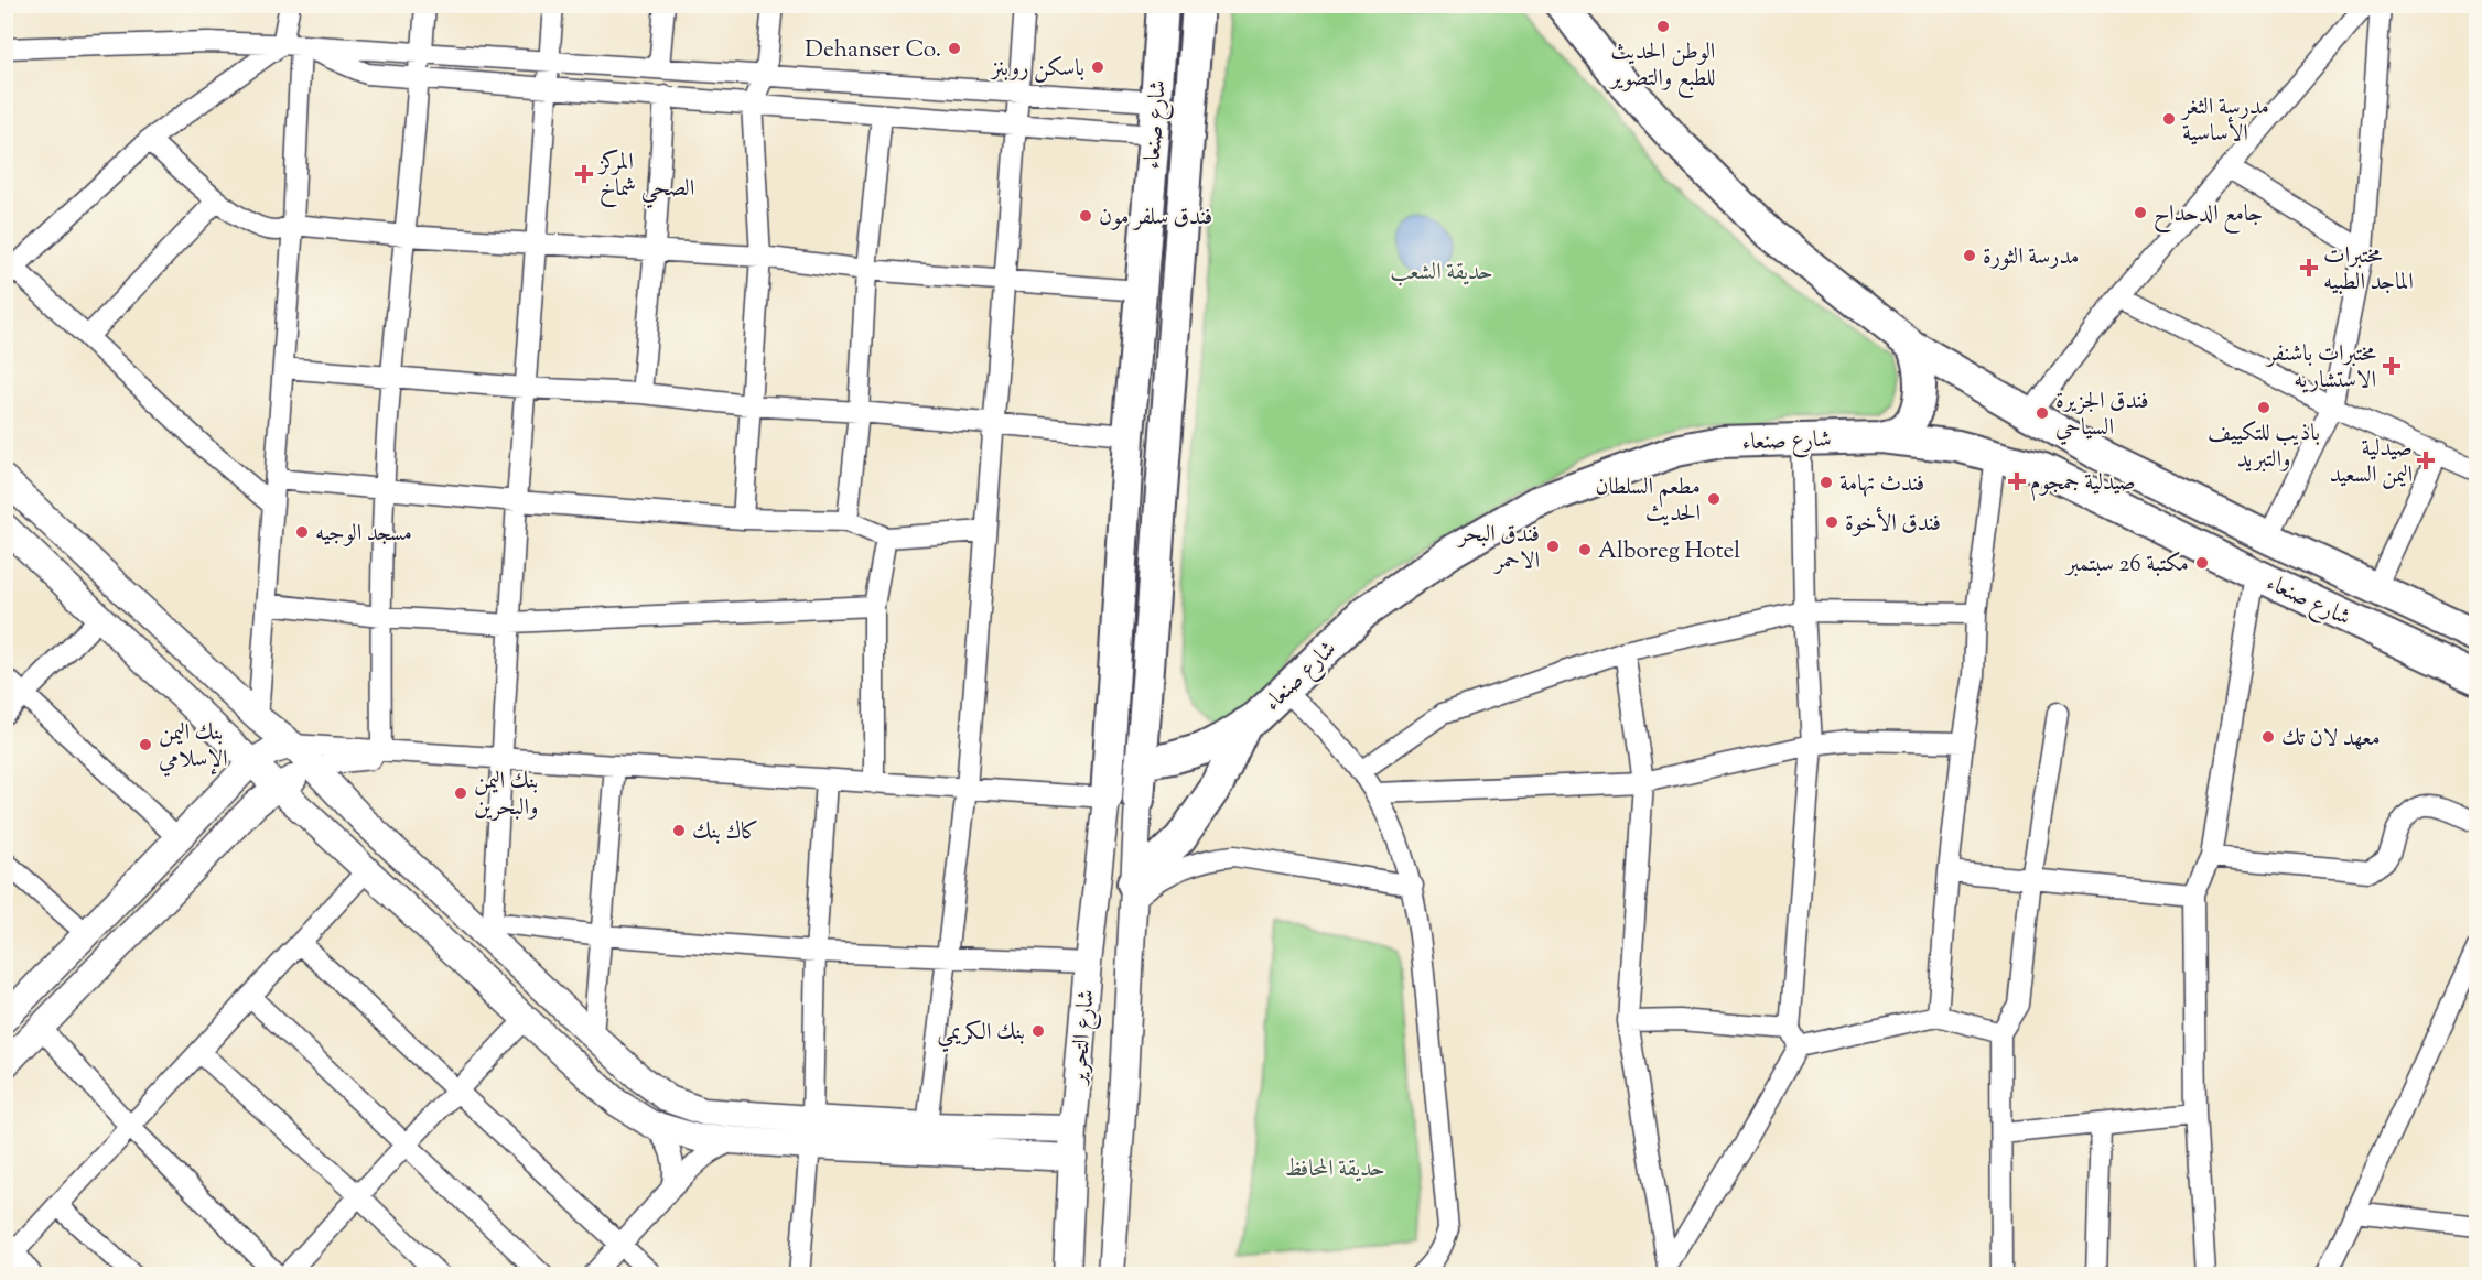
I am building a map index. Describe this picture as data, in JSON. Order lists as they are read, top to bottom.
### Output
{
  "streets": {
    "highway": ["شارع صنعاء"],
    "main road": ["شارع التحرير"]
  },
  "crossings": [
    ["شارع صنعاء", "شارع التحرير"]
  ],
  "parks": ["حديقة الشعب", "حديقة المحافظ"],
  "places": {
    "other": [
      "الوطن الحديث للطبع والتصوير",
      "Dehanser Co.",
      "باسكن روبنز",
      "مدرسة الثغر الأساسية",
      "جامع الدحداح",
      "فندق سلفر مون",
      "مدرسة الثورة",
      "باذيب للتكييف والتبريد",
      "فندق الجزيرة السياحي",
      "فندث تهامة",
      "مطعم السلطان الحديث",
      "فندق الأخوة",
      "مسجد الوجيه",
      "فندق البحر الاحمر",
      "Alboreg Hotel",
      "مكتبة 26 سبتمبر",
      "معهد لان تك",
      "بنك اليمن الإسلامي",
      "بنك اليمن والبحرين",
      "كاك بنك",
      "بنك الكريمي"
    ],
    "health": [
      "المركز الصحي شماخ",
      "مختبرات الماجد الطبيه",
      "مختبرات باشنفر الاستشاريه",
      "صيدلية اليمن السعيد",
      "صيدلية جمجوم"
    ]
  }
}
